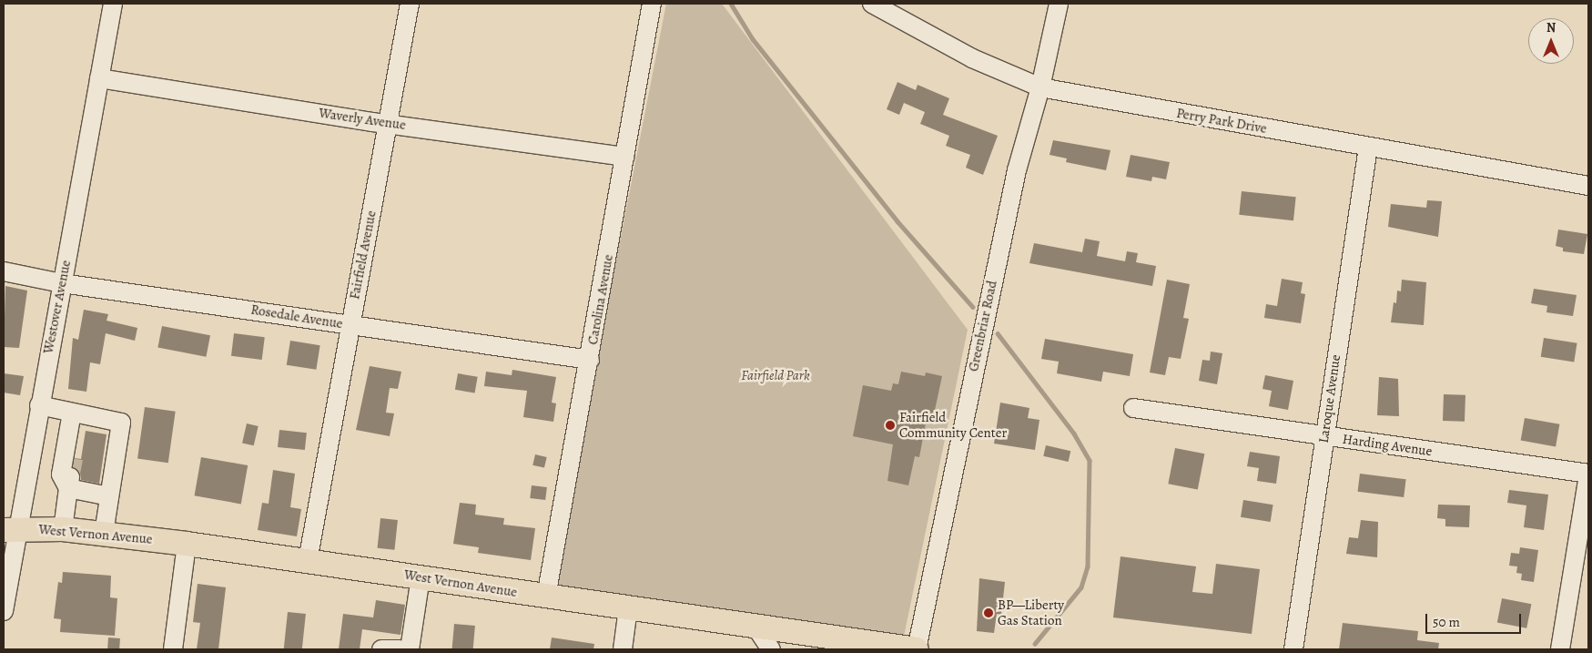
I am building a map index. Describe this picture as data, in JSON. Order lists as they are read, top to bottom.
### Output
{
  "streets": {
    "main road": ["West Vernon Avenue"],
    "street": [
      "Waverly Avenue",
      "Perry Park Drive",
      "Fairfield Avenue",
      "Carolina Avenue",
      "Westover Avenue",
      "Rosedale Avenue",
      "Greenbriar Road",
      "Laroque Avenue",
      "Harding Avenue"
    ]
  },
  "crossings": [
    ["Waverly Avenue", "Fairfield Avenue"],
    ["Waverly Avenue", "Carolina Avenue"],
    ["Waverly Avenue", "Westover Avenue"],
    ["Perry Park Drive", "Greenbriar Road"],
    ["Perry Park Drive", "Laroque Avenue"],
    ["Fairfield Avenue", "Rosedale Avenue"],
    ["Fairfield Avenue", "West Vernon Avenue"],
    ["Carolina Avenue", "Rosedale Avenue"],
    ["Carolina Avenue", "West Vernon Avenue"],
    ["Westover Avenue", "Rosedale Avenue"],
    ["Westover Avenue", "West Vernon Avenue"],
    ["Greenbriar Road", "West Vernon Avenue"],
    ["Laroque Avenue", "Harding Avenue"]
  ],
  "parks": ["Fairfield Park"],
  "places": ["Fairfield Community Center", "BP—Liberty Gas Station"],
  "scale_bar": "50 m",
  "north": "top"
}
